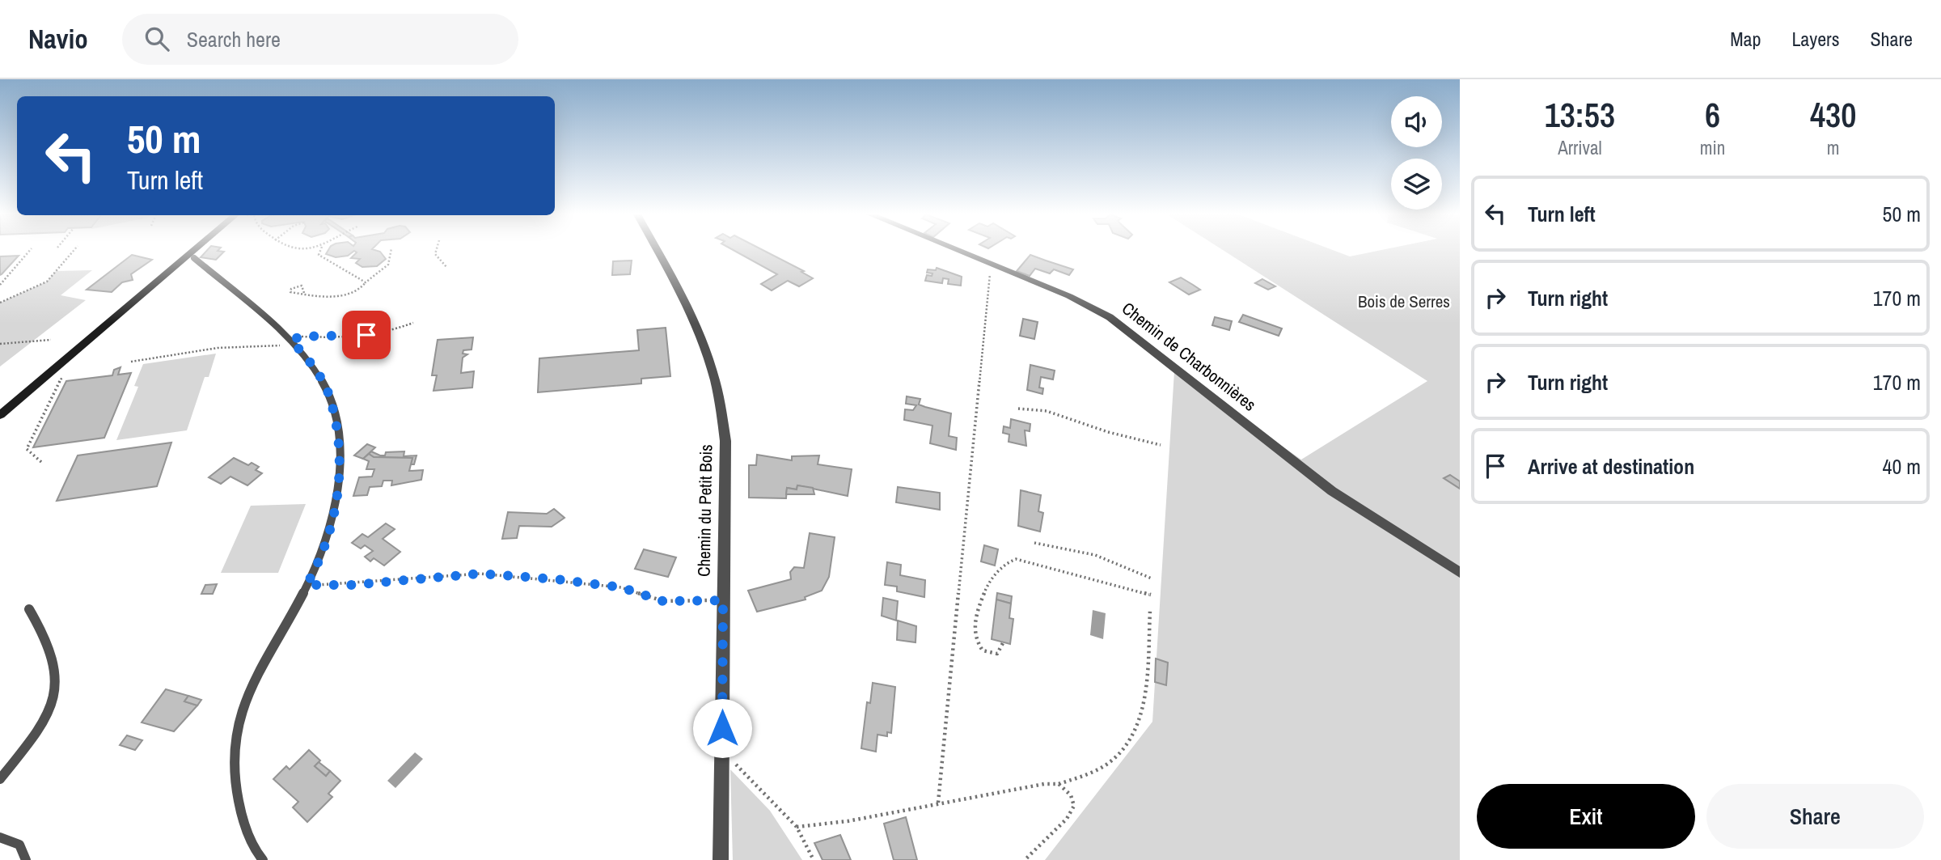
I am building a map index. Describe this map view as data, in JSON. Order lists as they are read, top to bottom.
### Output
{
  "streets": {
    "street": ["Chemin de Charbonnières", "Chemin du Petit Bois"]
  },
  "parks": ["Bois de Serres"],
  "page": {
    "header": "Navio",
    "search": "Search here",
    "nav": ["Map", "Layers", "Share"],
    "eta": [
      "13:53",
      "Arrival",
      "6",
      "min",
      "430",
      "m"
    ],
    "turn": ["50 m", "Turn left"],
    "list": [
      {
        "name": "Turn left",
        "value": "50 m"
      },
      {
        "name": "Turn right",
        "value": "170 m"
      },
      {
        "name": "Turn right",
        "value": "170 m"
      },
      {
        "name": "Arrive at destination",
        "value": "40 m"
      }
    ],
    "buttons": ["Exit", "Share"]
  }
}
